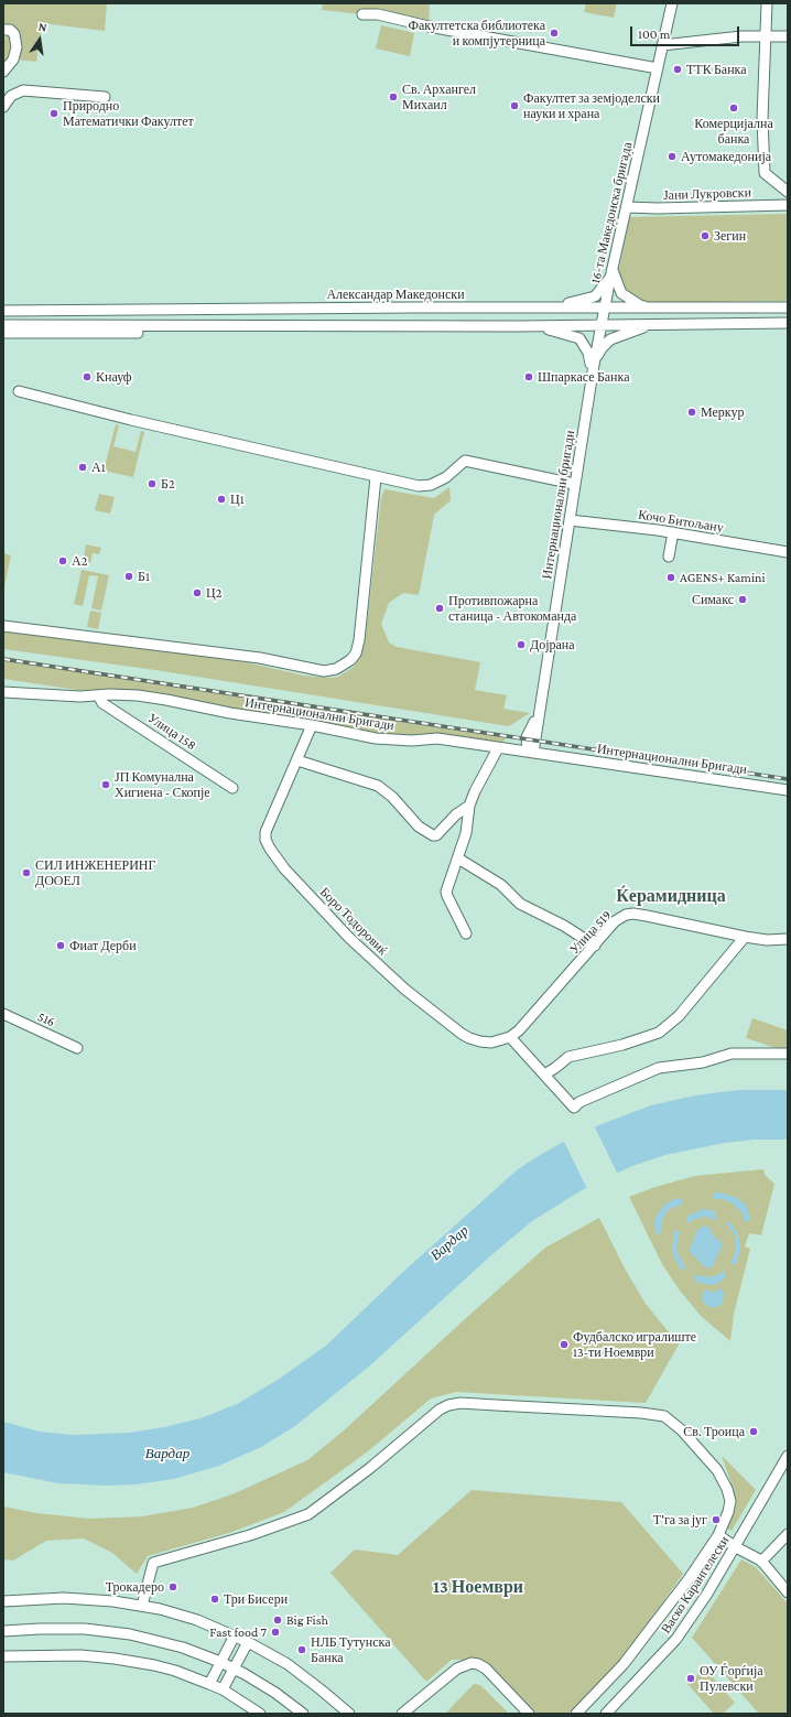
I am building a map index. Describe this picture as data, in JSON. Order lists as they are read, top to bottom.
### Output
{
  "streets": {
    "street": [
      "Јани Лукровски",
      "16-та Македонска бригада",
      "Александар Македонски",
      "Интернационални бригади",
      "Кочо Битољану",
      "Интернационални Бригади",
      "Улица 158",
      "Боро Тодоровиќ",
      "Улица 519",
      "516",
      "Васко Карангелески"
    ]
  },
  "crossings": [
    ["Јани Лукровски", "16-та Македонска бригада"],
    ["16-та Македонска бригада", "Александар Македонски"],
    ["16-та Македонска бригада", "Интернационални бригади"],
    ["Интернационални бригади", "Кочо Битољану"],
    ["Интернационални бригади", "Интернационални Бригади"],
    ["Интернационални Бригади", "Улица 158"],
    ["Интернационални Бригади", "Боро Тодоровиќ"],
    ["Боро Тодоровиќ", "Улица 519"]
  ],
  "districts": ["Ќерамидница", "13 Ноември"],
  "water": ["Вардар"],
  "places": [
    "Факултетска библиотека и компјутерница",
    "ТТК Банка",
    "Св. Архангел Михаил",
    "Факултет за земјоделски науки и храна",
    "Комерцијална банка",
    "Природно Математички Факултет",
    "Аутомакедонија",
    "Зегин",
    "Кнауф",
    "Шпаркасе Банка",
    "Меркур",
    "А1",
    "Б2",
    "Ц1",
    "А2",
    "Б1",
    "AGENS+ Kamini",
    "Ц2",
    "Симакс",
    "Противпожарна станица - Автокоманда",
    "Дојрана",
    "ЈП Комунална Хигиена - Скопје",
    "СИЛ ИНЖЕНЕРИНГ ДООЕЛ",
    "Фиат Дерби",
    "Фудбалско игралиште 13-ти Ноември",
    "Св. Троица",
    "Т'га за југ",
    "Трокадеро",
    "Три Бисери",
    "Big Fish",
    "Fast food 7",
    "НЛБ Тутунска Банка",
    "ОУ Ѓорѓија Пулевски"
  ],
  "scale_bar": "100 m",
  "north": "top"
}
